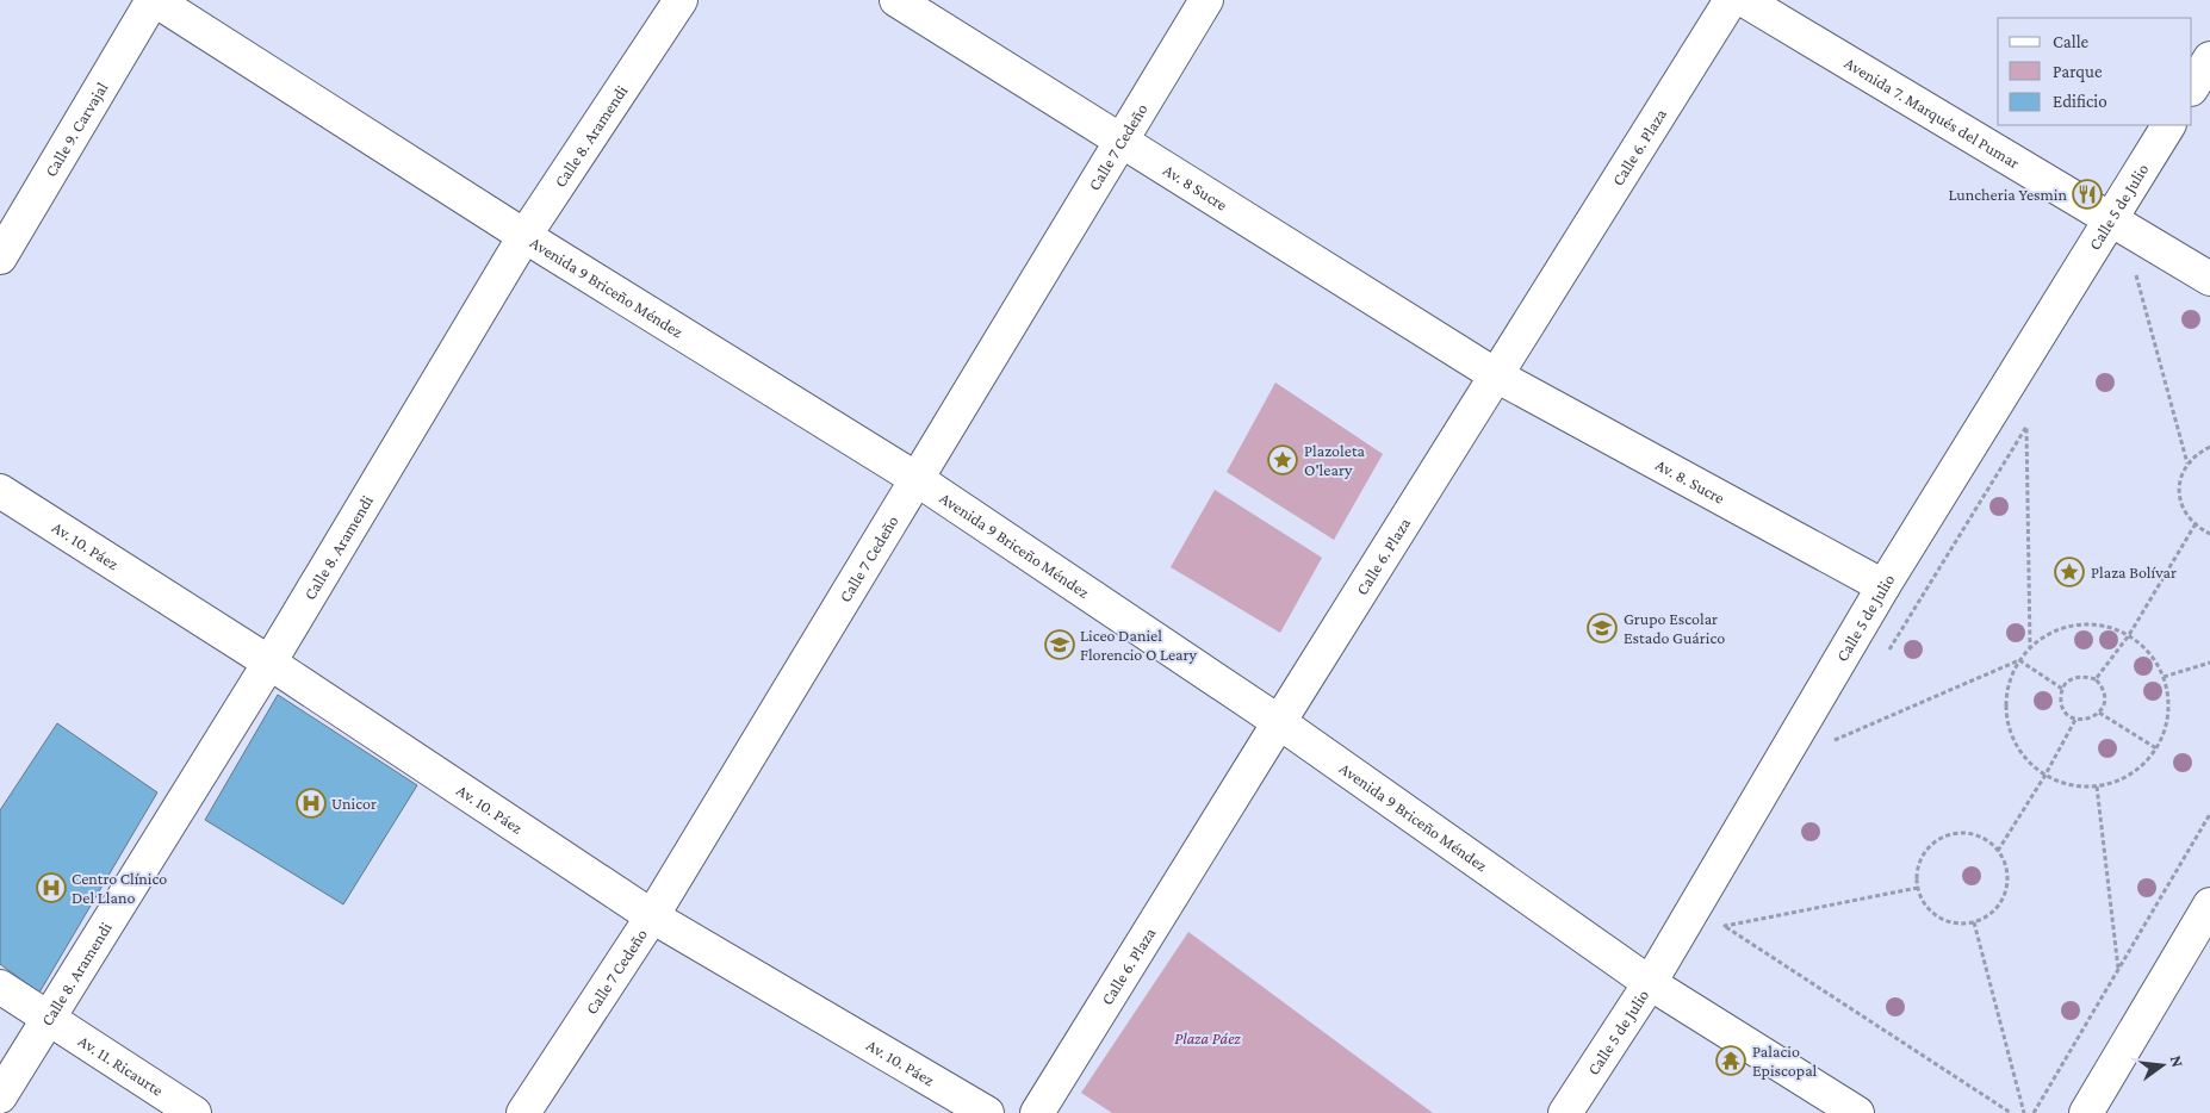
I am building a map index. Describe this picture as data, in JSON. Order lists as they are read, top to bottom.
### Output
{
  "streets": {
    "street": [
      "Avenida 7. Marqués del Pumar",
      "Calle 9. Carvajal",
      "Calle 8. Aramendi",
      "Calle 7 Cedeño",
      "Calle 6. Plaza",
      "Av. 8 Sucre",
      "Calle 5 de Julio",
      "Avenida 9 Briceño Méndez",
      "Av. 8. Sucre",
      "Av. 10. Páez",
      "Av. 11. Ricaurte"
    ]
  },
  "crossings": [
    ["Avenida 7. Marqués del Pumar", "Calle 5 de Julio"],
    ["Calle 9. Carvajal", "Avenida 9 Briceño Méndez"],
    ["Calle 8. Aramendi", "Avenida 9 Briceño Méndez"],
    ["Calle 8. Aramendi", "Av. 10. Páez"],
    ["Calle 8. Aramendi", "Av. 11. Ricaurte"],
    ["Calle 7 Cedeño", "Av. 8 Sucre"],
    ["Calle 7 Cedeño", "Avenida 9 Briceño Méndez"],
    ["Calle 7 Cedeño", "Av. 10. Páez"],
    ["Calle 6. Plaza", "Av. 8 Sucre"],
    ["Calle 6. Plaza", "Avenida 9 Briceño Méndez"],
    ["Calle 6. Plaza", "Av. 8. Sucre"],
    ["Av. 8 Sucre", "Av. 8. Sucre"],
    ["Calle 5 de Julio", "Avenida 9 Briceño Méndez"],
    ["Calle 5 de Julio", "Av. 8. Sucre"]
  ],
  "parks": ["Plaza Páez"],
  "places": {
    "restaurant": ["Luncheria Yesmin"],
    "place": ["Plazoleta O'leary", "Plaza Bolívar"],
    "school or university": ["Grupo Escolar Estado Guárico", "Liceo Daniel Florencio O Leary"],
    "hospital": ["Unicor", "Centro Clínico Del Llano"],
    "temple": ["Palacio Episcopal"]
  },
  "legend": ["Calle", "Parque", "Edificio"],
  "north": "right"
}
